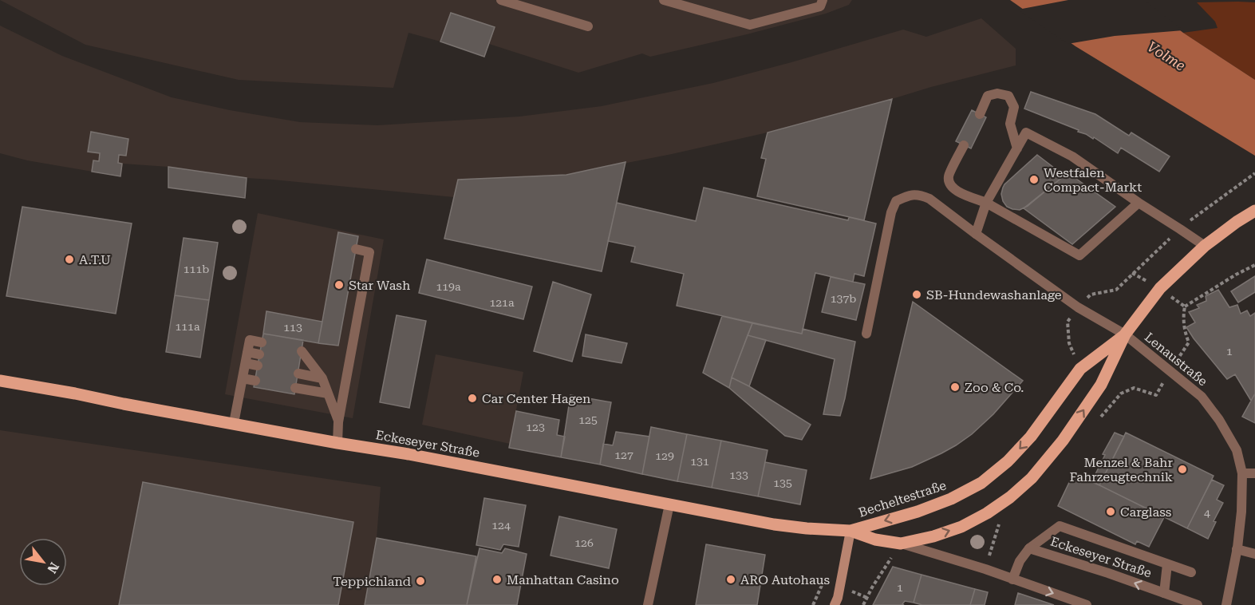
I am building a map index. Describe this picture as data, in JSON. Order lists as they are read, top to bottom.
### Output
{
  "streets": {
    "main road": ["Eckeseyer Straße", "Becheltestraße"],
    "street": ["Lenaustraße"]
  },
  "crossings": [
    ["Lenaustraße", "Becheltestraße"],
    ["Eckeseyer Straße", "Becheltestraße"]
  ],
  "water": ["Volme"],
  "places": [
    "Westfalen Compact-Markt",
    "A.T.U",
    "Star Wash",
    "SB-Hundewashanlage",
    "Zoo & Co.",
    "Car Center Hagen",
    "Menzel & Bahr Fahrzeugtechnik",
    "Carglass",
    "Manhattan Casino",
    "ARO Autohaus",
    "Teppichland"
  ],
  "house_numbers": [
    "111b",
    "119a",
    "137b",
    "121a",
    "111a",
    "113",
    "1",
    "125",
    "123",
    "127",
    "129",
    "131",
    "133",
    "135",
    "4",
    "124",
    "126",
    "1"
  ],
  "north": "bottom right"
}
